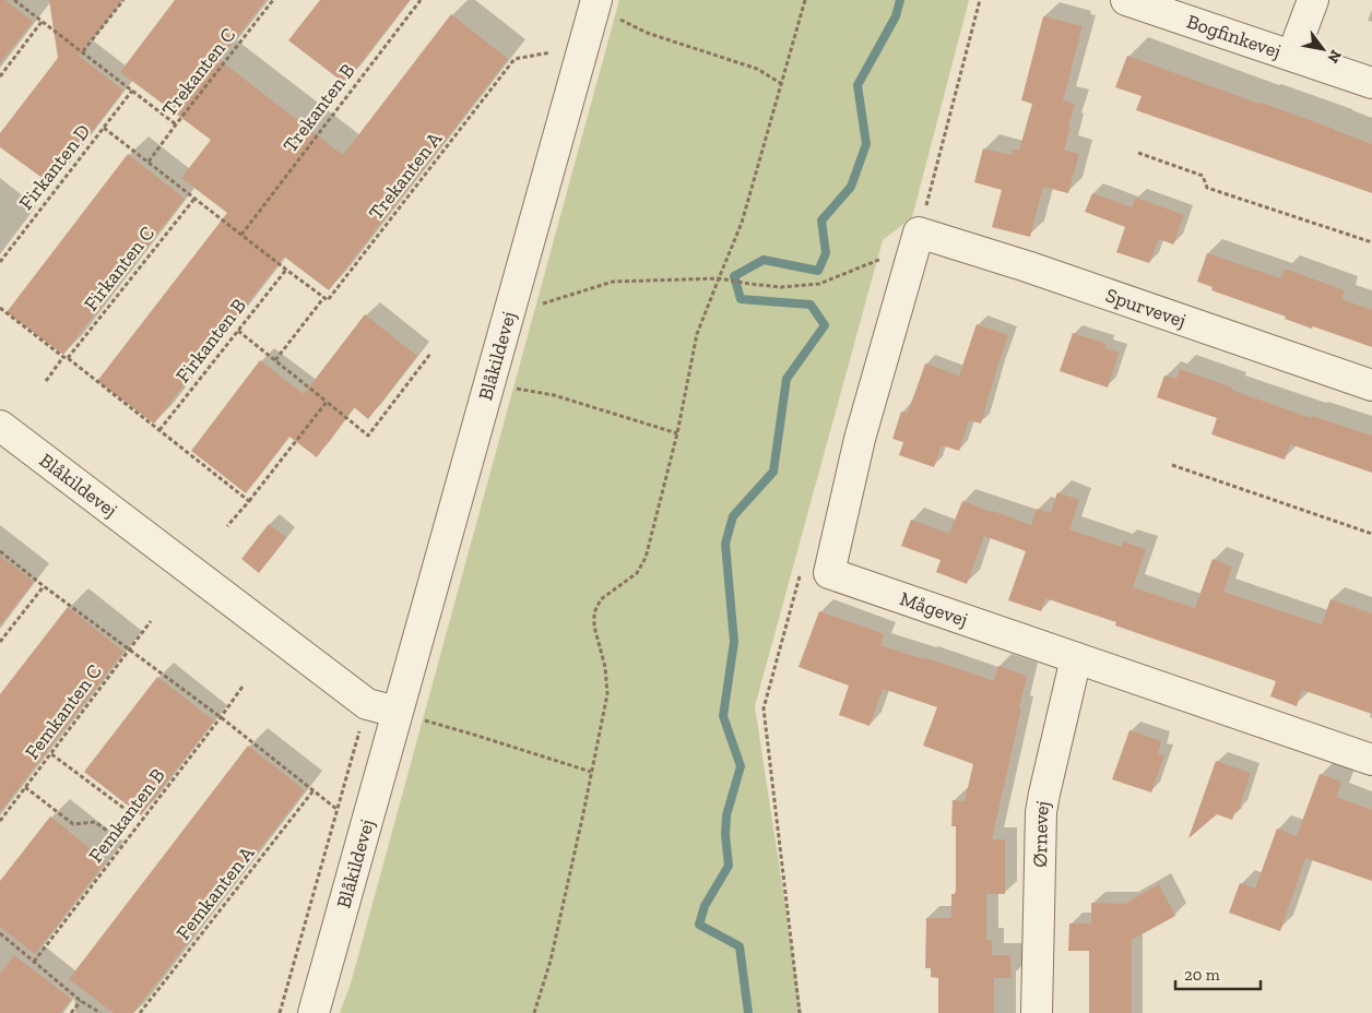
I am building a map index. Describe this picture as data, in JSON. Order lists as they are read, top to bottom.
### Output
{
  "streets": {
    "street": [
      "Bogfinkevej",
      "Spurvevej",
      "Blåkildevej",
      "Mågevej",
      "Ørnevej"
    ],
    "path": [
      "Trekanten C",
      "Trekanten B",
      "Firkanten D",
      "Trekanten A",
      "Firkanten C",
      "Firkanten B",
      "Femkanten C",
      "Femkanten B",
      "Femkanten A"
    ]
  },
  "crossings": [
    ["Spurvevej", "Mågevej"],
    ["Mågevej", "Ørnevej"]
  ],
  "scale_bar": "20 m",
  "north": "bottom right"
}
